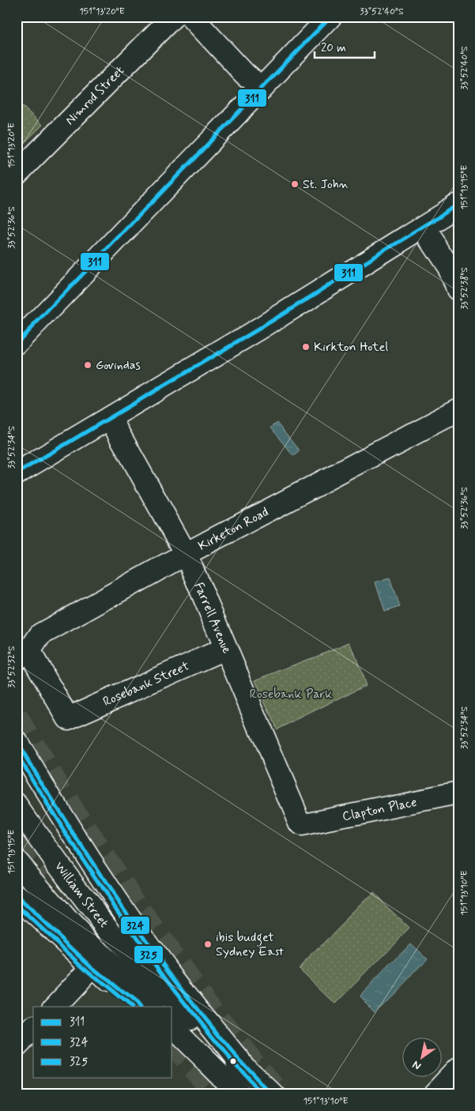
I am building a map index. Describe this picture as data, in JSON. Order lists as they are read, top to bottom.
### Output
{
  "streets": {
    "street": [
      "Nimrod Street",
      "Kirketon Road",
      "Farrell Avenue",
      "Rosebank Street",
      "Clapton Place",
      "William Street"
    ]
  },
  "crossings": [
    ["Kirketon Road", "Farrell Avenue"],
    ["Kirketon Road", "Rosebank Street"],
    ["Farrell Avenue", "Rosebank Street"],
    ["Farrell Avenue", "Clapton Place"]
  ],
  "parks": ["Rosebank Park"],
  "places": [
    "St. John",
    "Kirkton Hotel",
    "Govindas",
    "ibis budget Sydney East"
  ],
  "lines": ["transit line 311", "transit line 324", "transit line 325"],
  "legend": ["311", "324", "325"],
  "scale_bar": "20 m",
  "north": "bottom left",
  "coordinates": [
    "151°13'20\"E",
    "33°52'40\"S",
    "151°13'15\"E",
    "33°52'36\"S",
    "33°52'38\"S",
    "33°52'34\"S",
    "33°52'32\"S",
    "151°13'10\"E"
  ]
}
